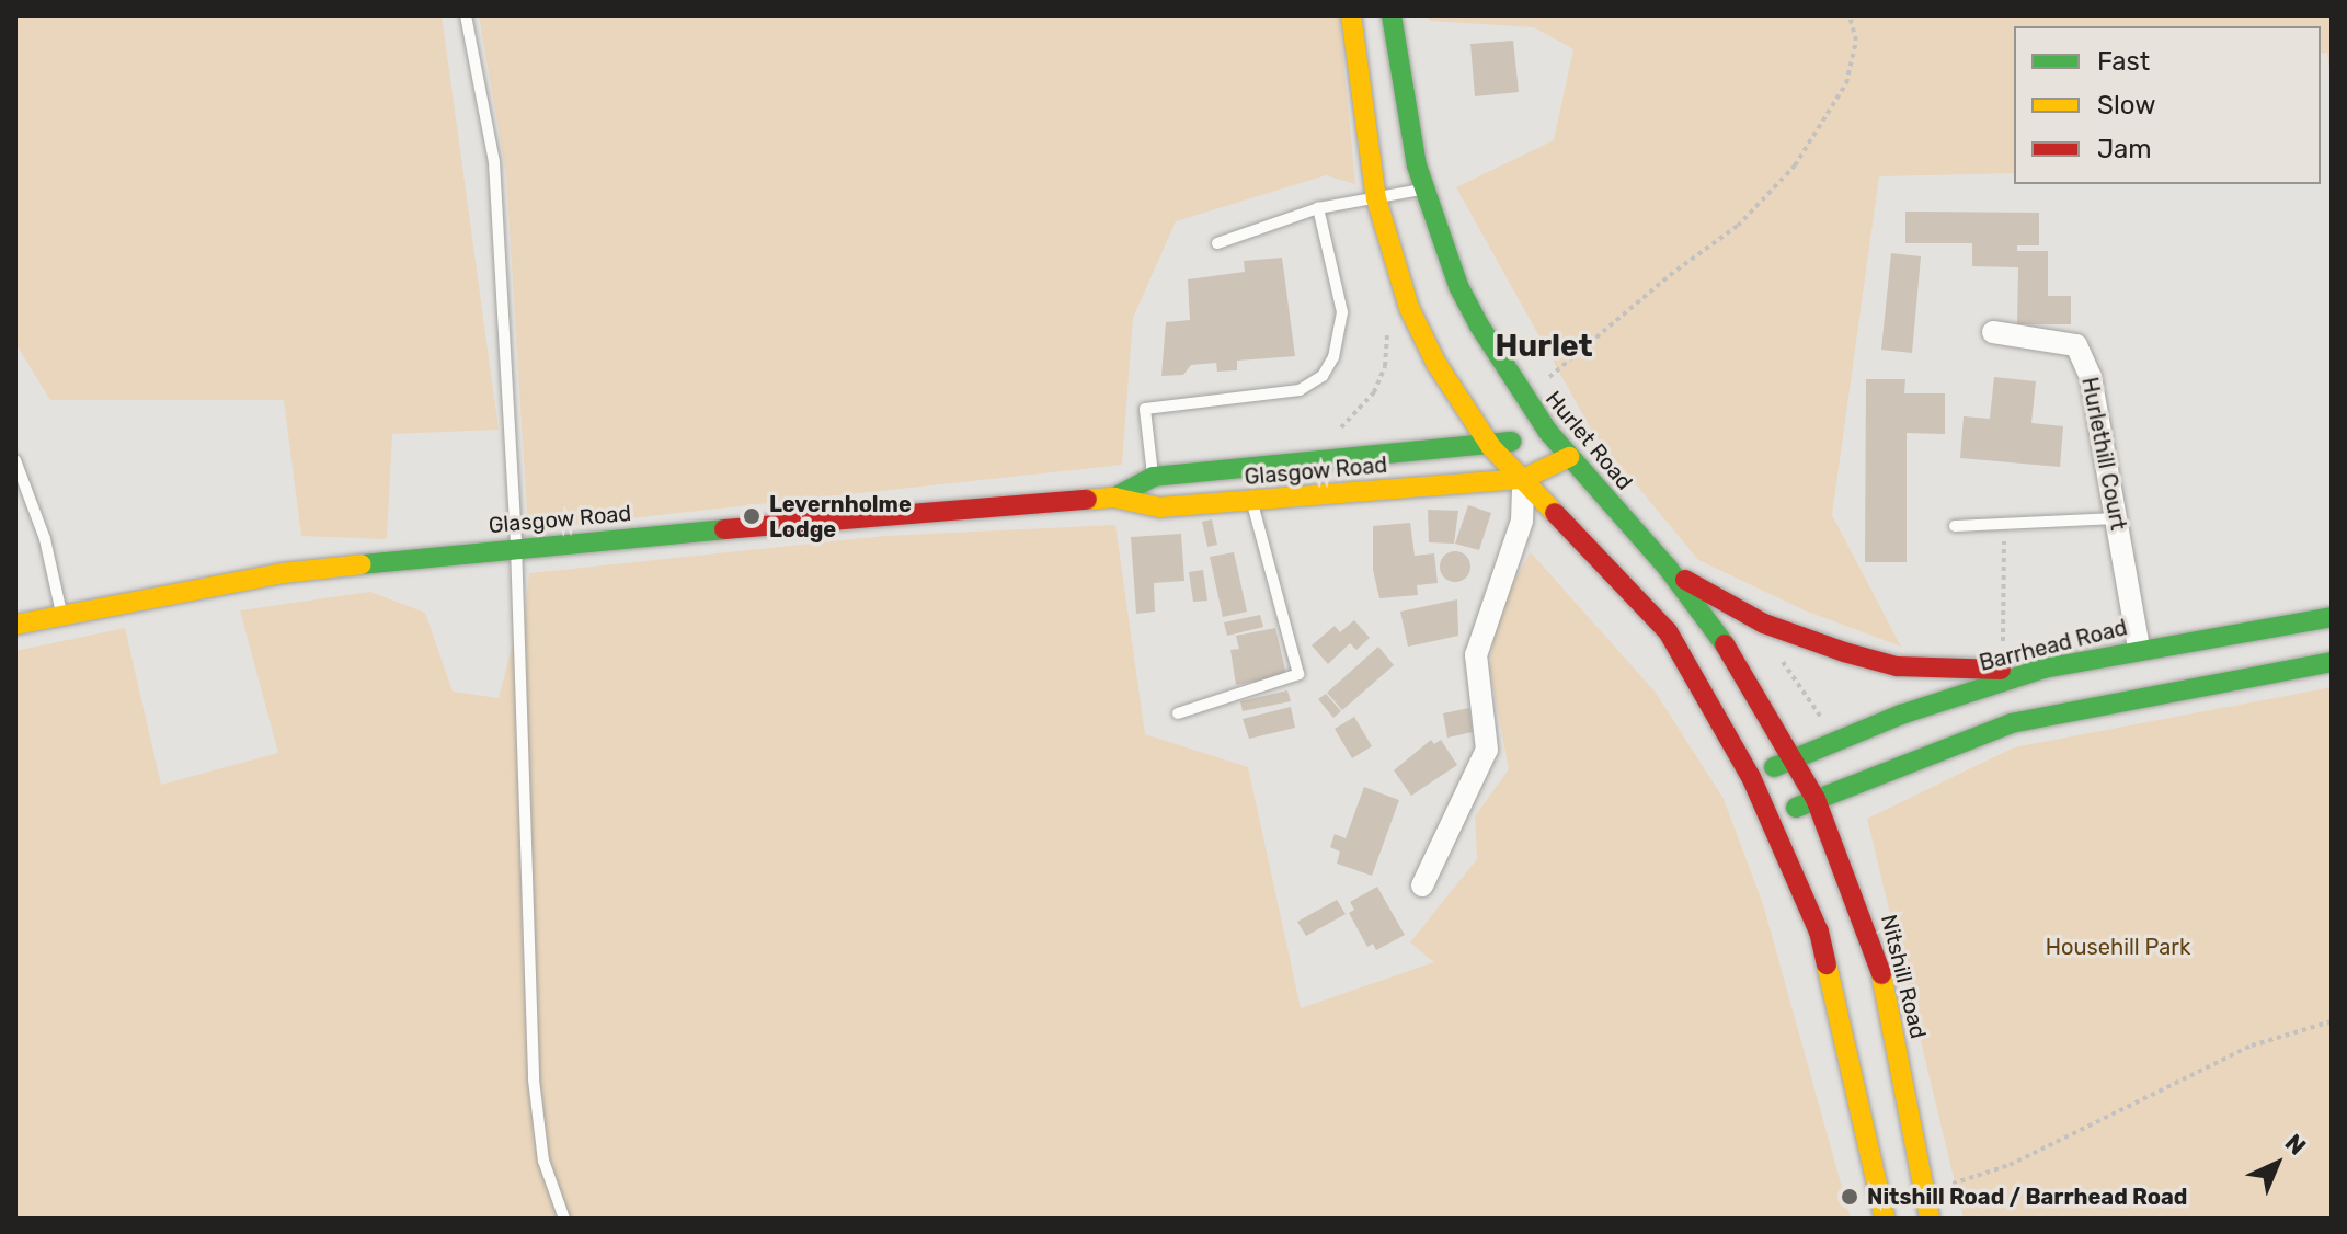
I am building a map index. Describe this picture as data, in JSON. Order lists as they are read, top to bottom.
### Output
{
  "streets": {
    "main road": [
      "Hurlet Road",
      "Glasgow Road",
      "Barrhead Road",
      "Nitshill Road"
    ],
    "street": ["Hurlethill Court"]
  },
  "crossings": [
    ["Hurlet Road", "Glasgow Road"],
    ["Hurlet Road", "Barrhead Road"],
    ["Hurlet Road", "Nitshill Road"],
    ["Hurlethill Court", "Barrhead Road"],
    ["Barrhead Road", "Nitshill Road"]
  ],
  "districts": ["Hurlet"],
  "parks": ["Househill Park"],
  "places": ["Levernholme Lodge", "Nitshill Road / Barrhead Road"],
  "legend": ["Fast", "Slow", "Jam"],
  "north": "top right"
}
